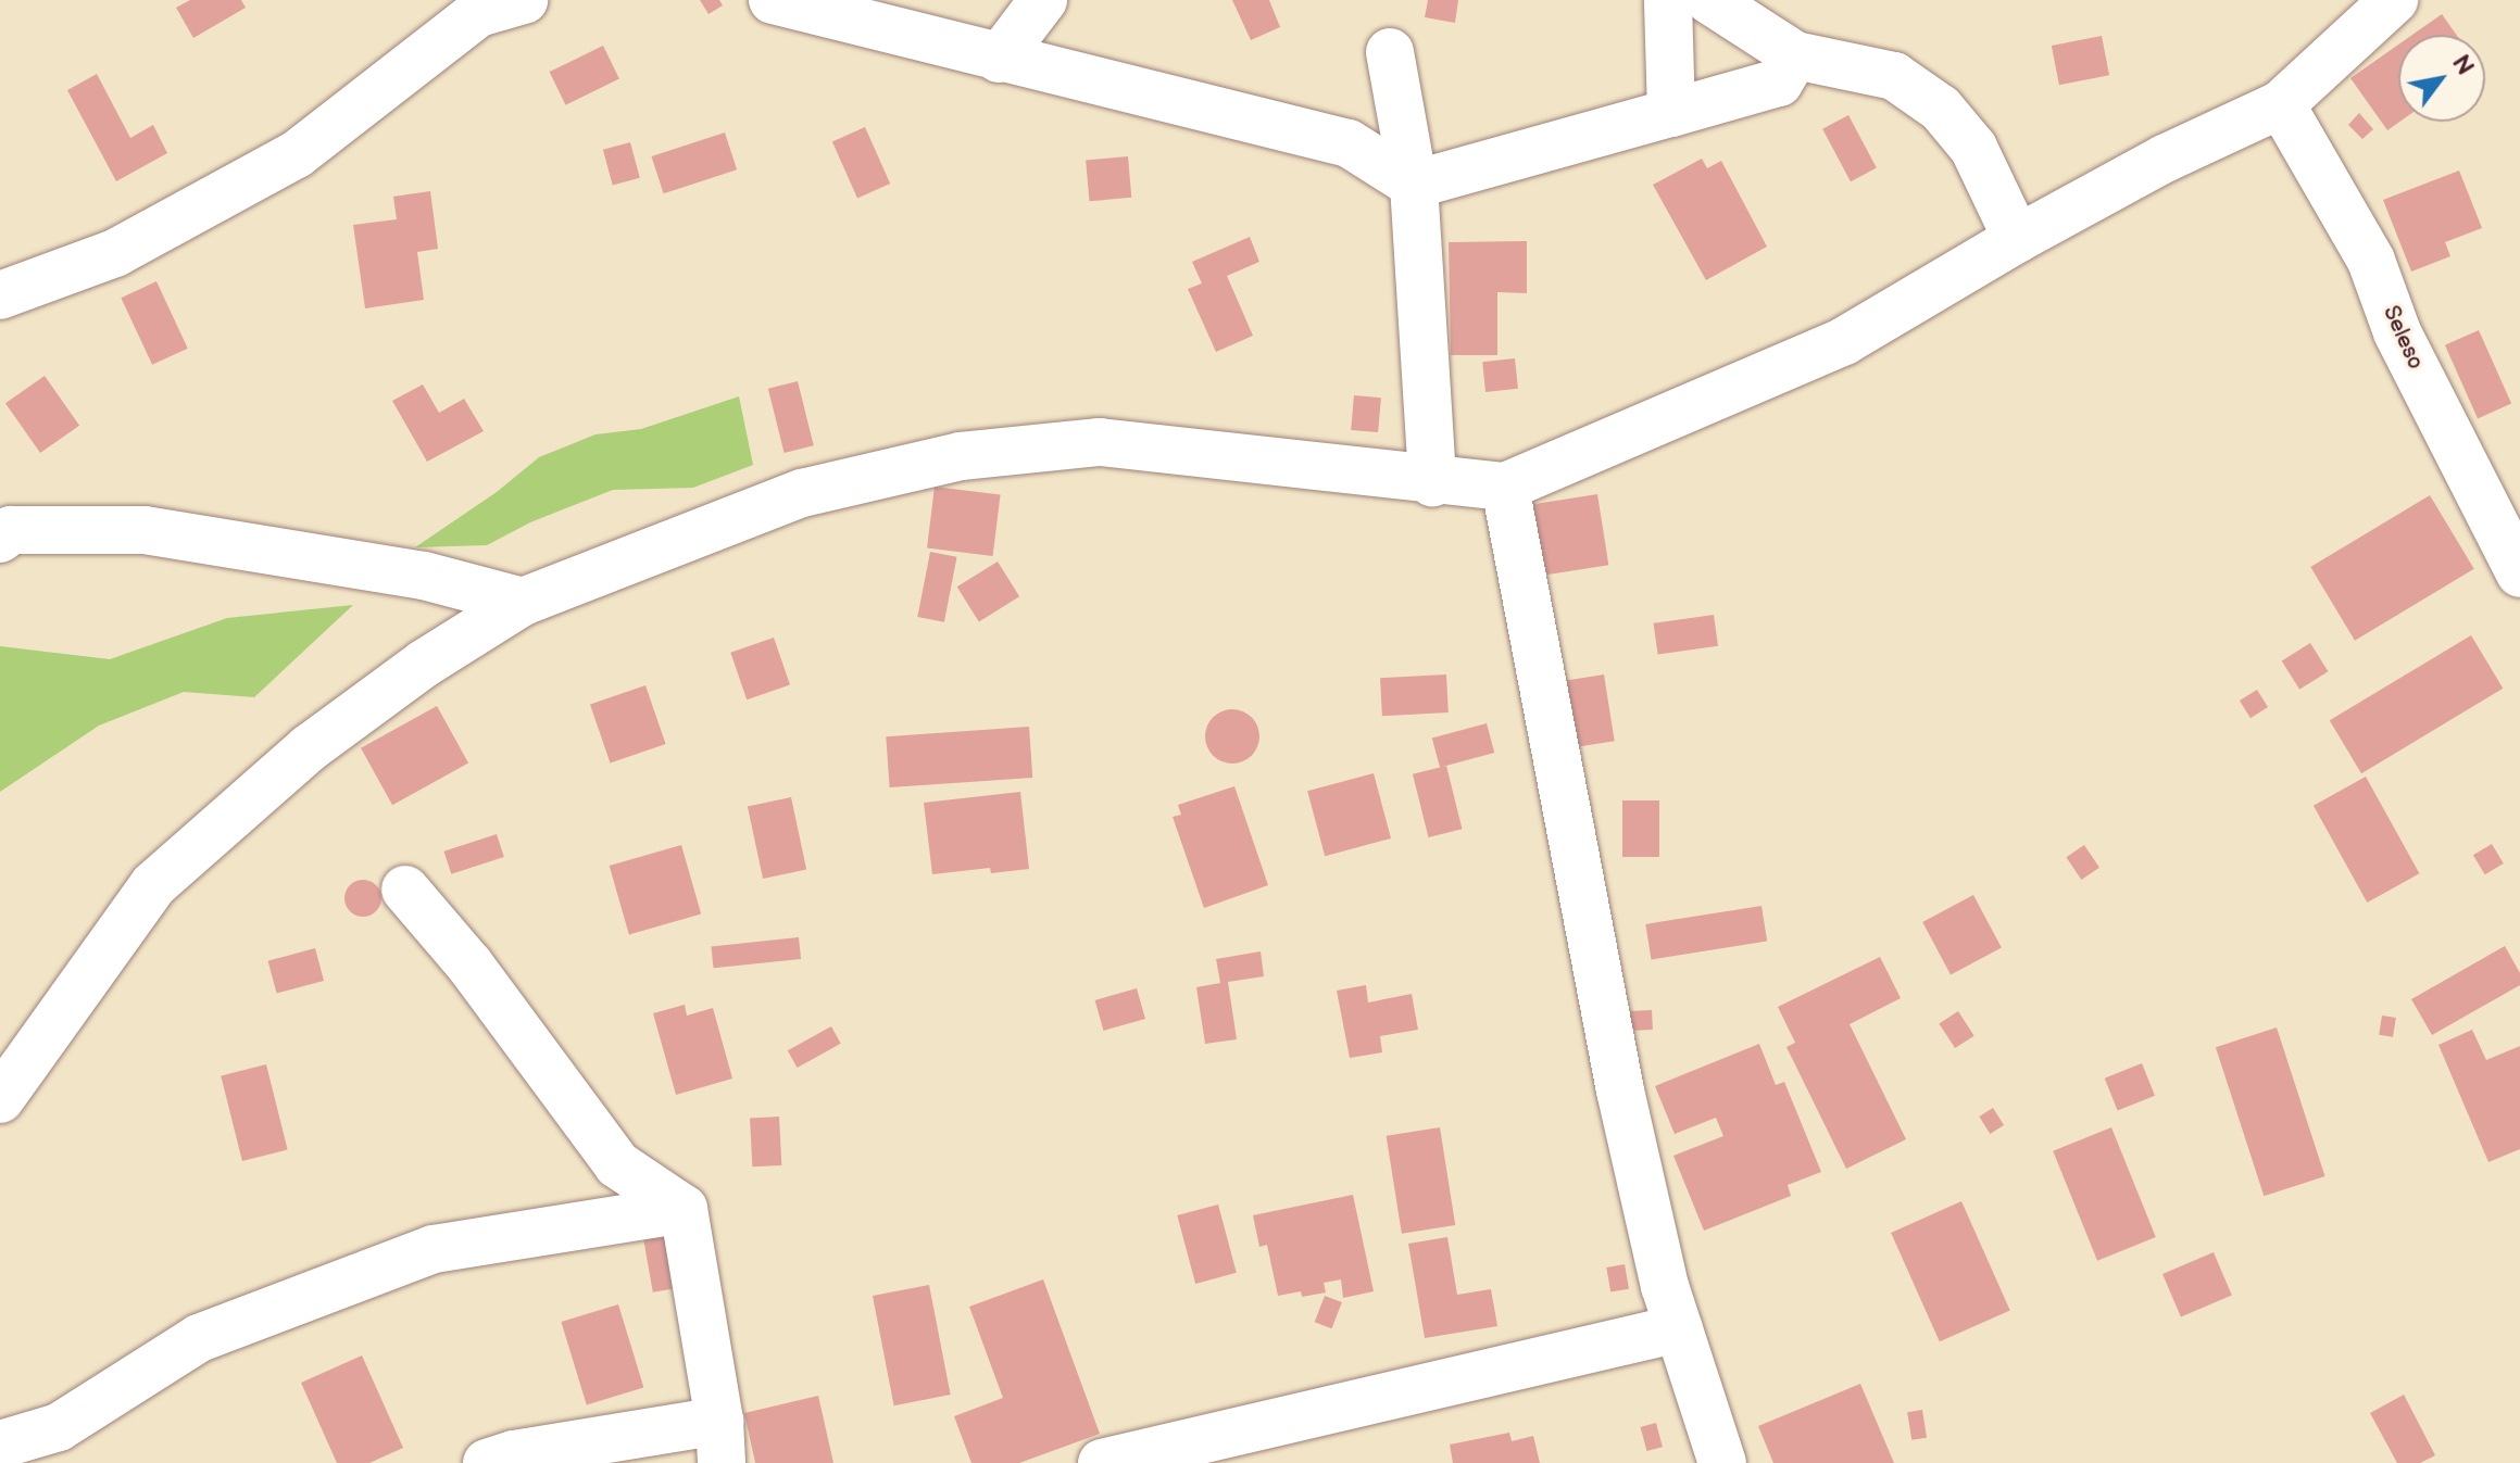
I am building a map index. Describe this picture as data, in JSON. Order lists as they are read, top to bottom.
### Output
{
  "streets": {
    "street": ["Seleso"]
  },
  "north": "top right"
}
